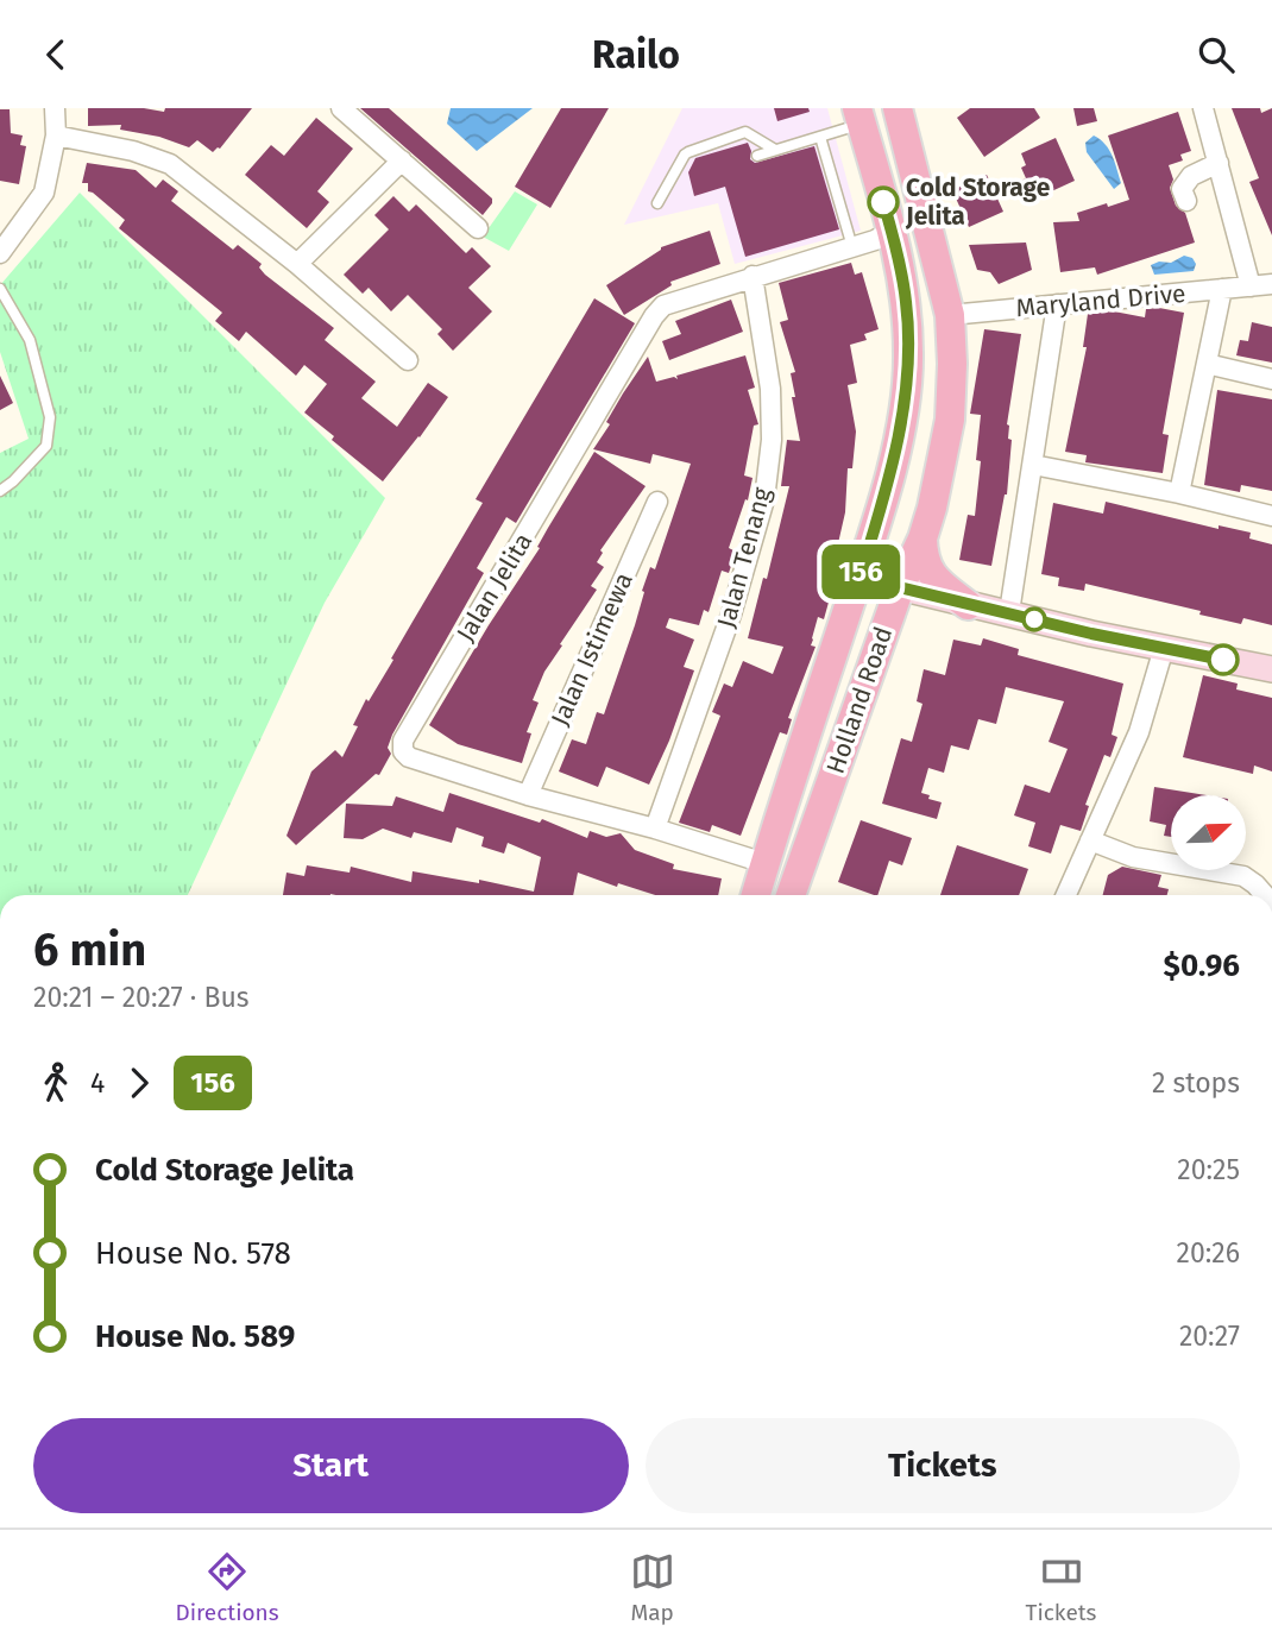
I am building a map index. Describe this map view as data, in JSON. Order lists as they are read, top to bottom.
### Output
{
  "streets": {
    "main road": ["Holland Road"],
    "street": [
      "Maryland Drive",
      "Jalan Tenang",
      "Jalan Jelita",
      "Jalan Istimewa"
    ]
  },
  "crossings": [
    ["Maryland Drive", "Holland Road"],
    ["Jalan Tenang", "Jalan Jelita"],
    ["Jalan Jelita", "Jalan Istimewa"],
    ["Jalan Jelita", "Holland Road"]
  ],
  "places": ["Cold Storage Jelita"],
  "lines": ["bus line 156"],
  "north": "top right",
  "page": {
    "header": "Railo",
    "on_map": "156",
    "heading": ["6 min", "20:21 – 20:27 · Bus", "$0.96"],
    "legs": ["4", "156", "2 stops"],
    "list": [
      {
        "name": "Cold Storage Jelita",
        "value": "20:25"
      },
      {
        "name": "House No. 578",
        "value": "20:26"
      },
      {
        "name": "House No. 589",
        "value": "20:27"
      }
    ],
    "buttons": ["Start", "Tickets"],
    "tabs": ["Directions", "Map", "Tickets"]
  }
}
